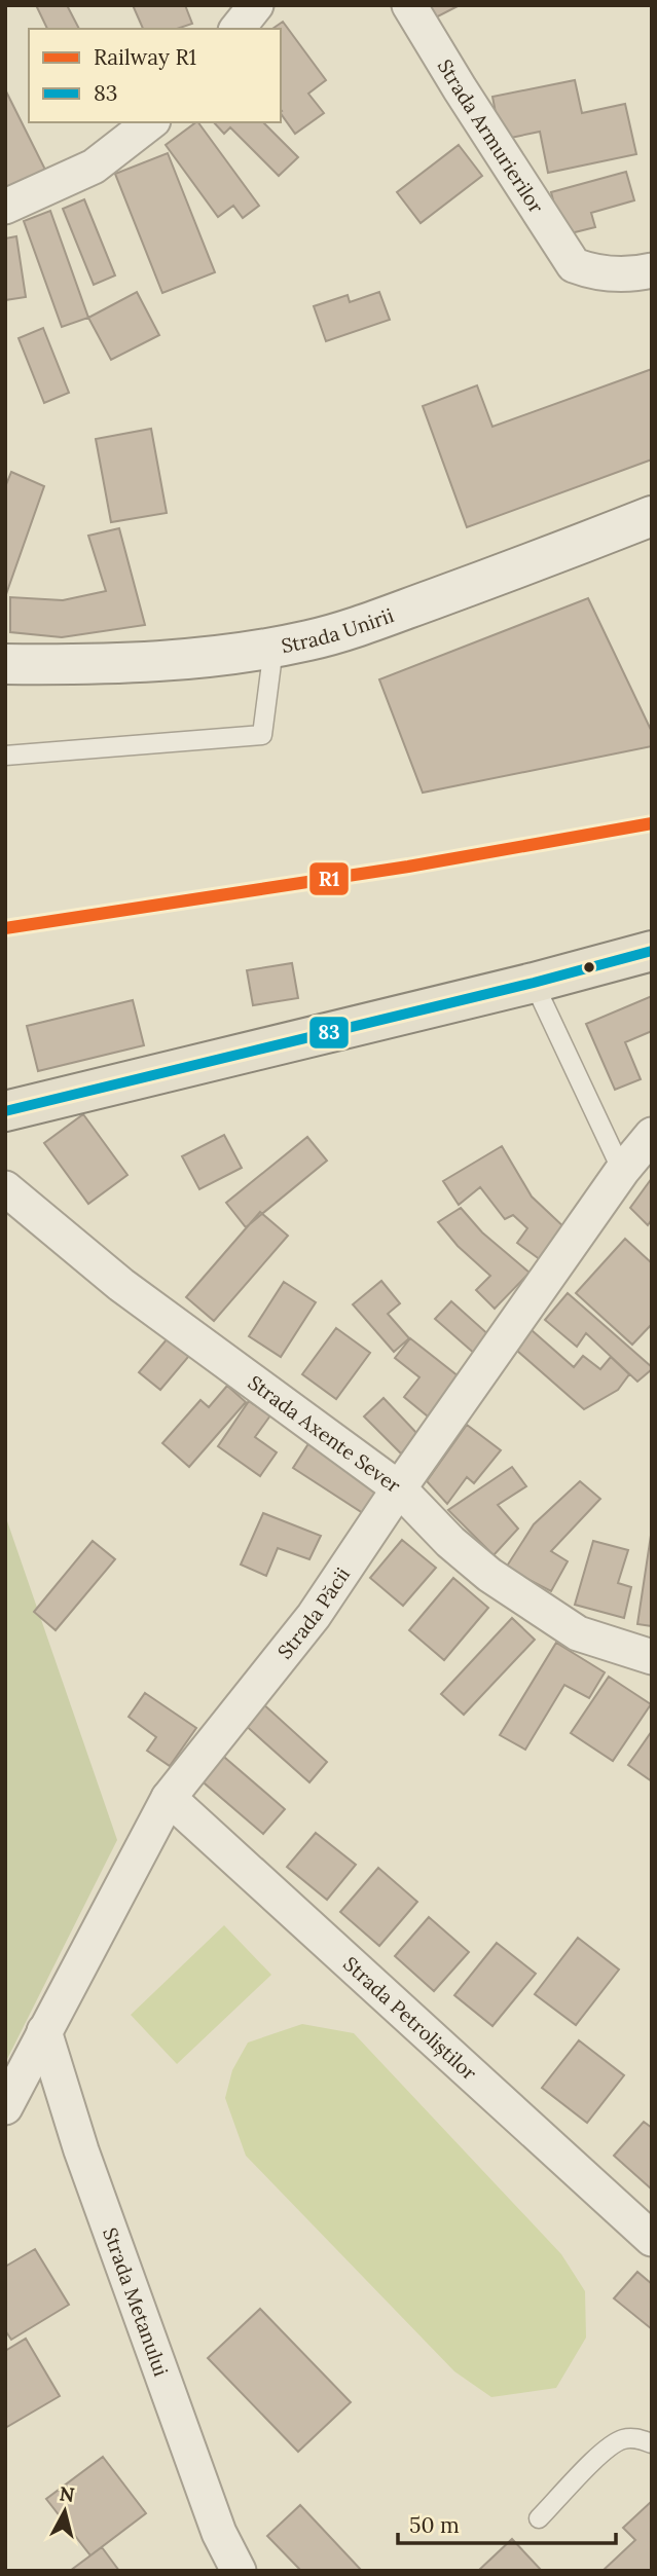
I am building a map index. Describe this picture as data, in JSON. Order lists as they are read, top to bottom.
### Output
{
  "streets": {
    "main road": ["Strada Unirii"],
    "street": [
      "Strada Armurierilor",
      "Strada Axente Sever",
      "Strada Păcii",
      "Strada Petroliștilor",
      "Strada Metanului"
    ]
  },
  "crossings": [
    ["Strada Axente Sever", "Strada Păcii"],
    ["Strada Păcii", "Strada Petroliștilor"],
    ["Strada Păcii", "Strada Metanului"]
  ],
  "lines": ["rail line R1", "transit line 83"],
  "legend": ["Railway R1", "83"],
  "scale_bar": "50 m",
  "north": "top"
}
